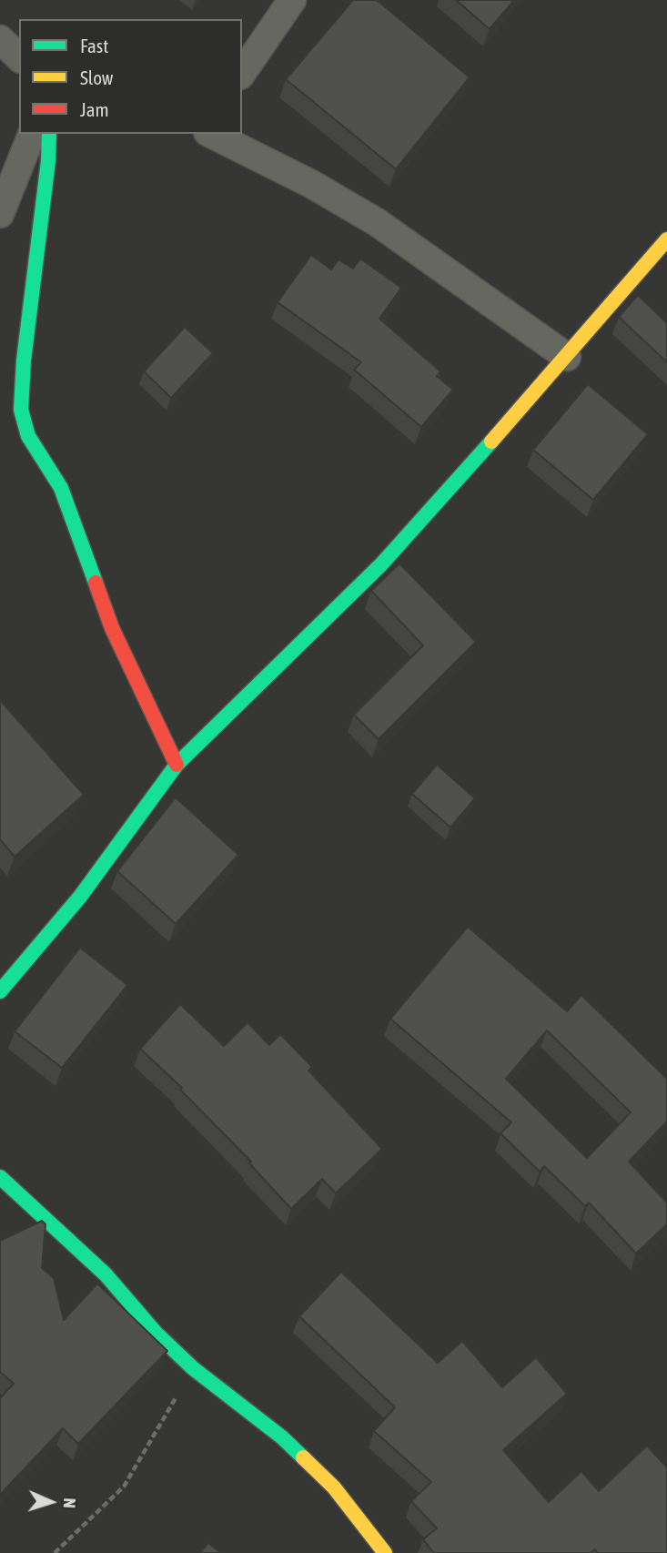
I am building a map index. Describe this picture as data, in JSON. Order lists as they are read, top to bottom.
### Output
{
  "legend": ["Fast", "Slow", "Jam"],
  "north": "right"
}
